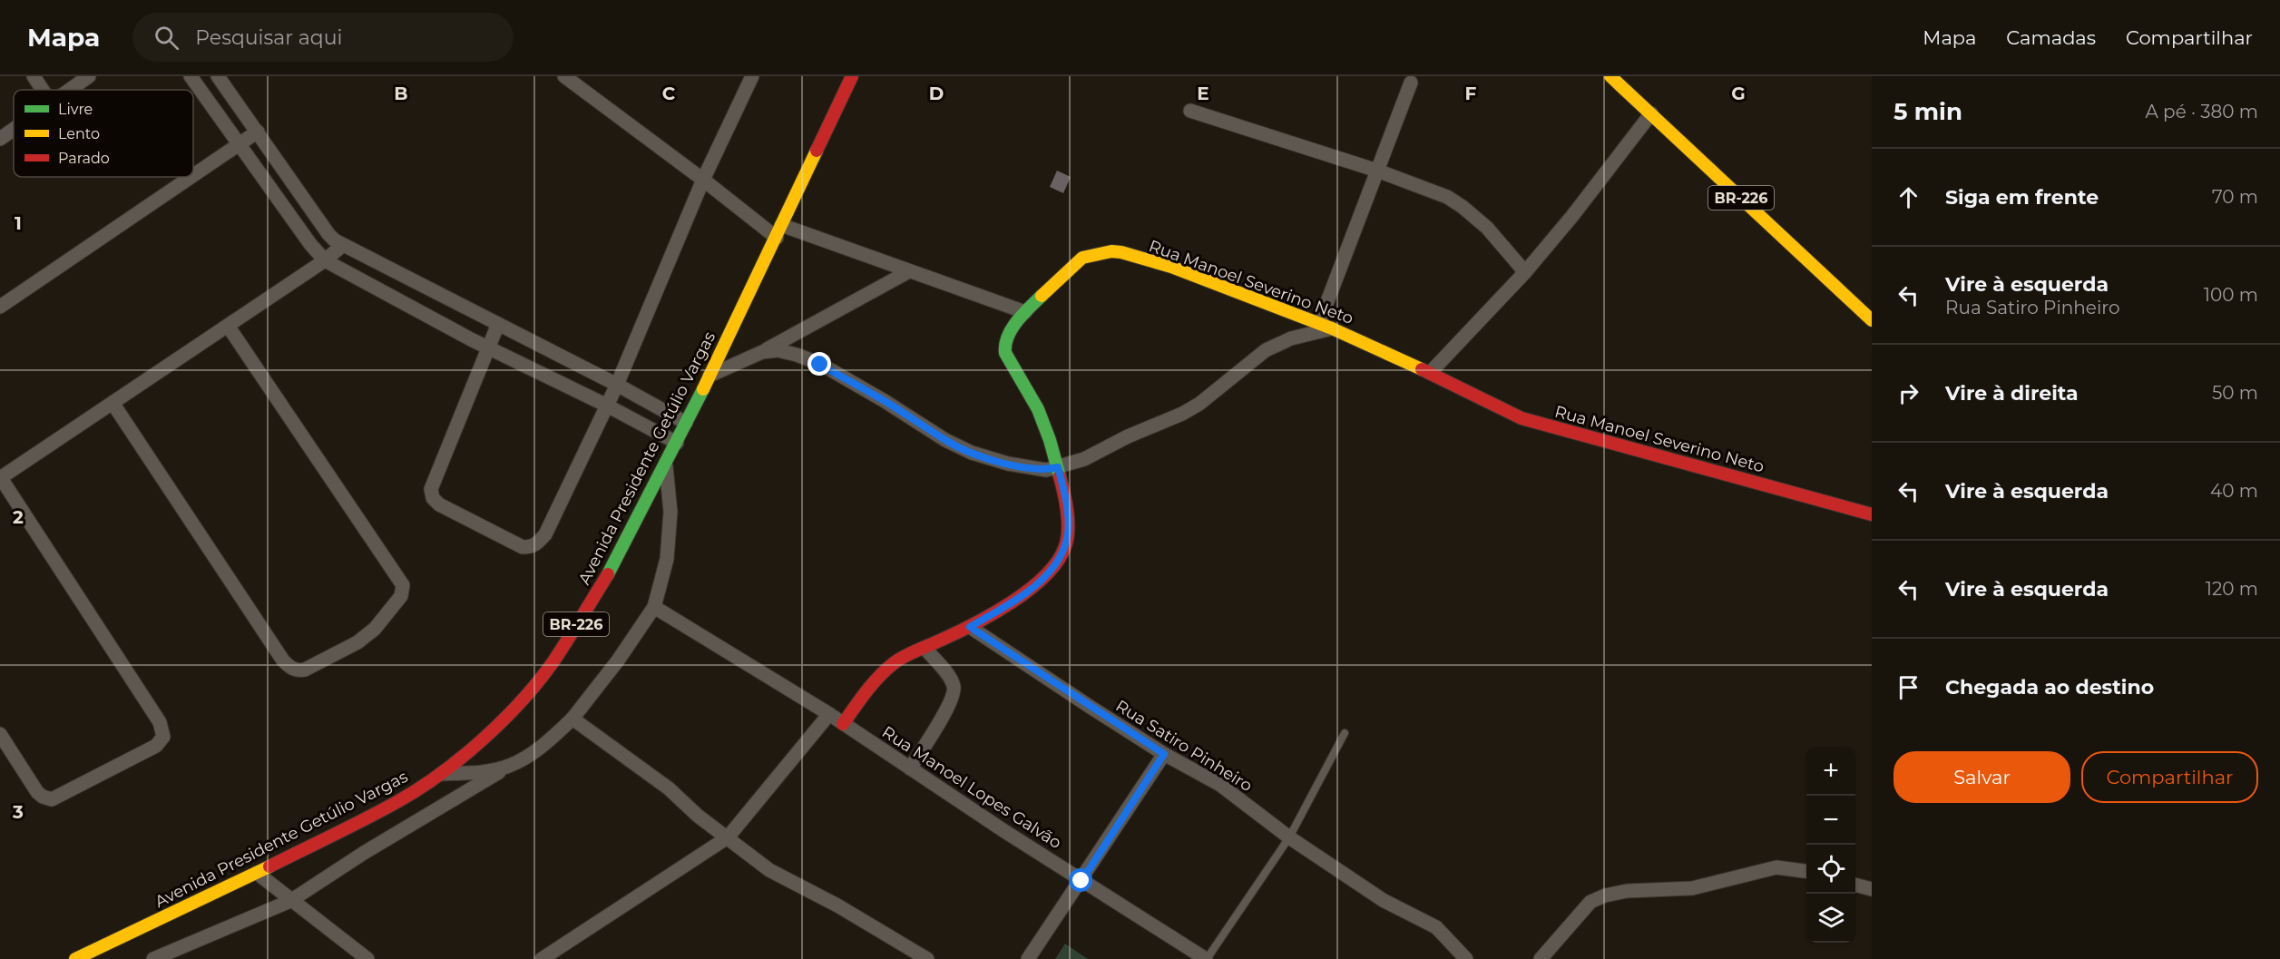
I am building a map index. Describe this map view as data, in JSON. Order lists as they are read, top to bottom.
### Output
{
  "streets": {
    "main road": ["BR-226", "Rua Manoel Severino Neto", "Avenida Presidente Getúlio Vargas"],
    "street": ["Rua Satiro Pinheiro", "Rua Manoel Lopes Galvão"]
  },
  "crossings": [
    ["Rua Manoel Severino Neto", "Rua Satiro Pinheiro"],
    ["Rua Manoel Severino Neto", "Rua Manoel Lopes Galvão"]
  ],
  "legend": ["Livre", "Lento", "Parado"],
  "page": {
    "header": "Mapa",
    "search": "Pesquisar aqui",
    "nav": ["Mapa", "Camadas", "Compartilhar"],
    "heading": ["5 min", "A pé · 380 m"],
    "list": [
      ["Siga em frente", "70 m"],
      ["Vire à esquerda", "Rua Satiro Pinheiro", "100 m"],
      ["Vire à direita", "50 m"],
      ["Vire à esquerda", "40 m"],
      ["Vire à esquerda", "120 m"],
      "Chegada ao destino"
    ],
    "buttons": ["Salvar", "Compartilhar"],
    "map_buttons": ["+", "−"]
  },
  "grid": {
    "columns": [
      "B",
      "C",
      "D",
      "E",
      "F",
      "G"
    ],
    "rows": ["1", "2", "3"]
  }
}
